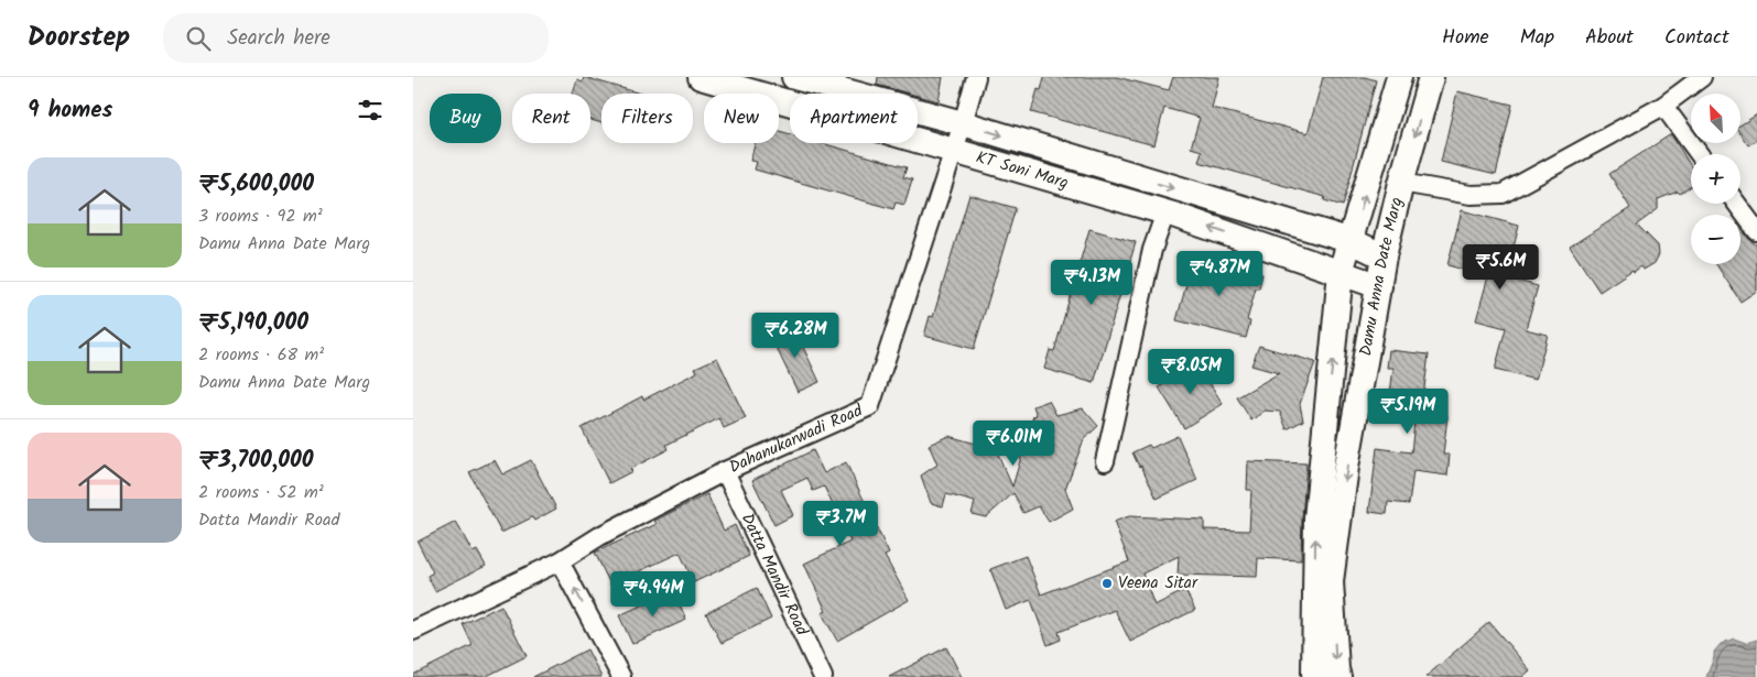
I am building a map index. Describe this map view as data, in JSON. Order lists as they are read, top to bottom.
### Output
{
  "streets": {
    "street": [
      "KT Soni Marg",
      "Damu Anna Date Marg",
      "Dahanukarwadi Road",
      "Datta Mandir Road"
    ]
  },
  "crossings": [
    ["KT Soni Marg", "Damu Anna Date Marg"],
    ["KT Soni Marg", "Dahanukarwadi Road"],
    ["Dahanukarwadi Road", "Datta Mandir Road"]
  ],
  "places": ["Veena Sitar"],
  "north": "top left",
  "page": {
    "header": "Doorstep",
    "search": "Search here",
    "nav": [
      "Home",
      "Map",
      "About",
      "Contact"
    ],
    "heading": "9 homes",
    "map_buttons": ["+", "−"],
    "chip": [
      "Buy",
      "Rent",
      "Filters",
      "New",
      "Apartment"
    ],
    "list": [
      {
        "name": "₹5,600,000",
        "note": "3 rooms · 92 m² · Damu Anna Date Marg"
      },
      {
        "name": "₹5,190,000",
        "note": "2 rooms · 68 m² · Damu Anna Date Marg"
      },
      {
        "name": "₹3,700,000",
        "note": "2 rooms · 52 m² · Datta Mandir Road"
      }
    ],
    "price": [
      "₹5.6M",
      "₹4.87M",
      "₹4.13M",
      "₹6.28M",
      "₹8.05M",
      "₹5.19M",
      "₹6.01M",
      "₹3.7M",
      "₹4.94M"
    ]
  }
}
